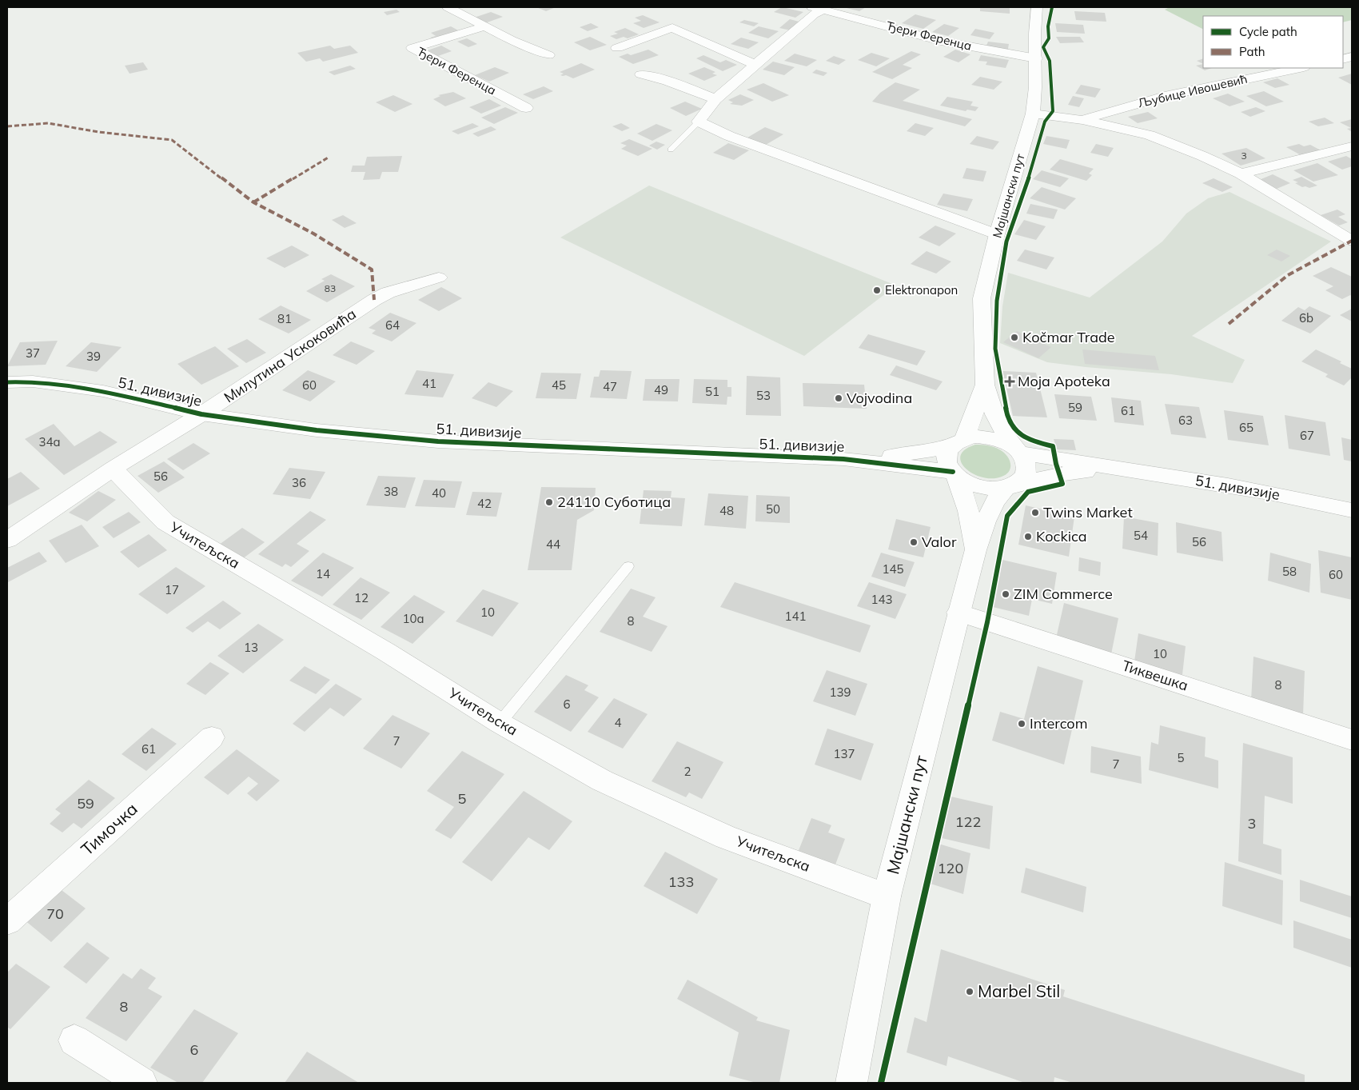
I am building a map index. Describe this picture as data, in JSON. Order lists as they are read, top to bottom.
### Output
{
  "streets": {
    "street": [
      "Ђери Ференца",
      "Љубице Ивошевић",
      "Мајшански пут",
      "Милутина Ускоковића",
      "51. дивизије",
      "Учитељска",
      "Тиквешка",
      "Тимочка"
    ]
  },
  "crossings": [
    ["Ђери Ференца", "Мајшански пут"],
    ["Мајшански пут", "51. дивизије"],
    ["Мајшански пут", "Учитељска"],
    ["Мајшански пут", "Тиквешка"],
    ["Милутина Ускоковића", "51. дивизије"],
    ["Милутина Ускоковића", "Учитељска"]
  ],
  "places": {
    "other": [
      "Elektronapon",
      "Kočmar Trade",
      "Vojvodina",
      "24110 Суботица",
      "Twins Market",
      "Kockica",
      "Valor",
      "ZIM Commerce",
      "Intercom",
      "Marbel Stil"
    ],
    "health": ["Moja Apoteka"]
  },
  "house_numbers": [
    "3",
    "83",
    "6b",
    "81",
    "64",
    "37",
    "39",
    "41",
    "60",
    "45",
    "47",
    "49",
    "51",
    "53",
    "59",
    "61",
    "63",
    "65",
    "67",
    "34a",
    "56",
    "36",
    "38",
    "40",
    "42",
    "50",
    "48",
    "54",
    "56",
    "44",
    "145",
    "58",
    "14",
    "60",
    "17",
    "12",
    "143",
    "10",
    "141",
    "10a",
    "8",
    "13",
    "10",
    "8",
    "139",
    "6",
    "4",
    "7",
    "61",
    "137",
    "5",
    "7",
    "2",
    "5",
    "59",
    "122",
    "3",
    "120",
    "133",
    "70",
    "8",
    "6"
  ],
  "legend": ["Cycle path", "Path"]
}
